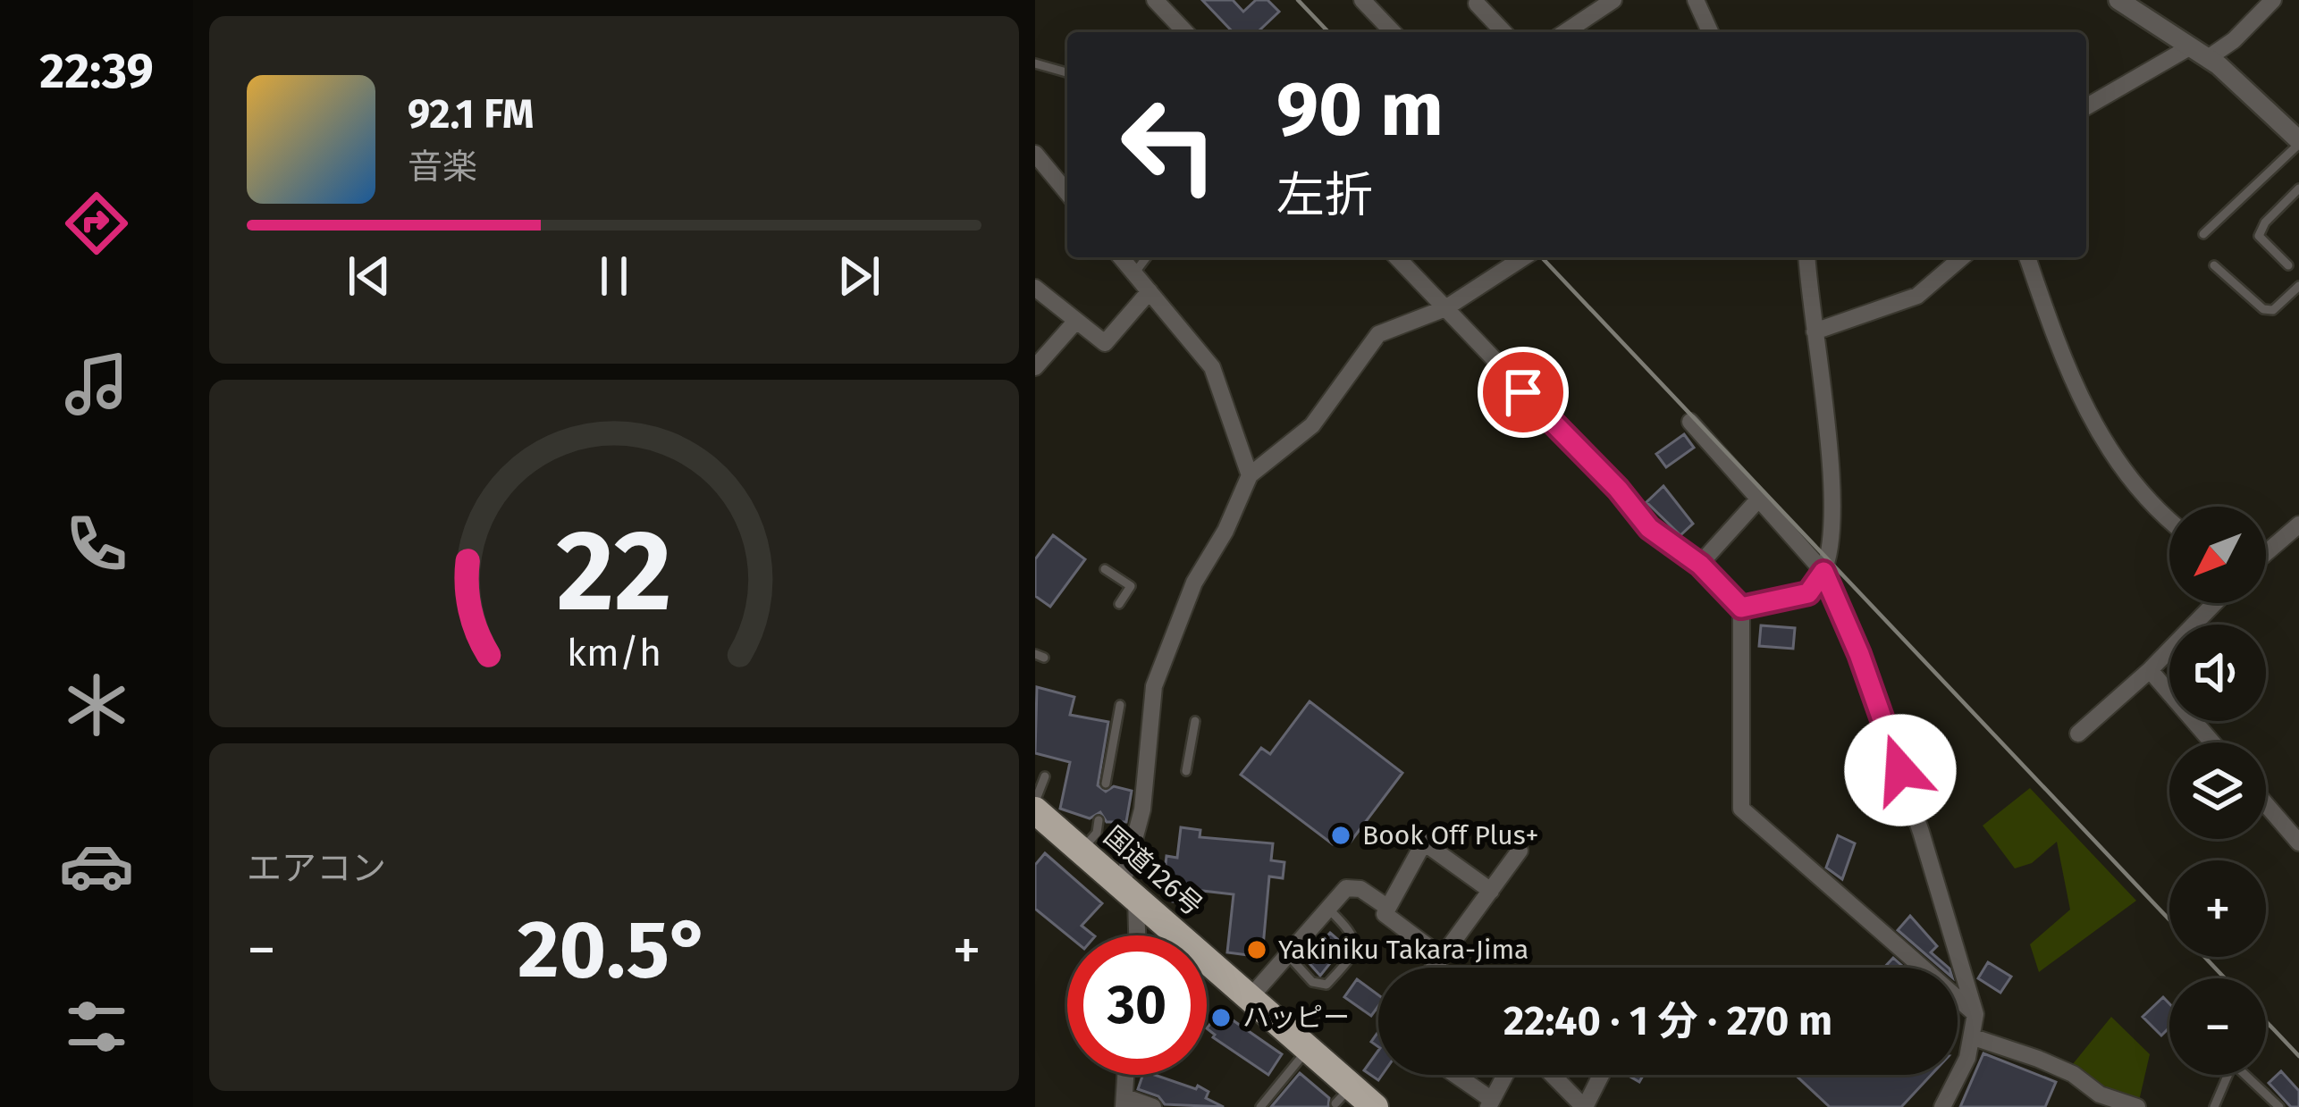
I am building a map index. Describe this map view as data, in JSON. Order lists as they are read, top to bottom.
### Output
{
  "streets": {
    "highway": ["国道126号"]
  },
  "places": ["Book Off Plus+", "Yakiniku Takara-Jima", "ハッピー"],
  "north": "bottom left",
  "page": {
    "tabs": "22:39",
    "turn": ["90 m", "左折"],
    "song": ["92.1 FM", "音楽"],
    "map_buttons": ["+", "−"],
    "tile": "エアコン",
    "heat": ["−", "20.5°", "+"],
    "limit": "30",
    "trip": "22:40 · 1 分 · 270 m",
    "gauge": ["22", "km/h"]
  }
}
